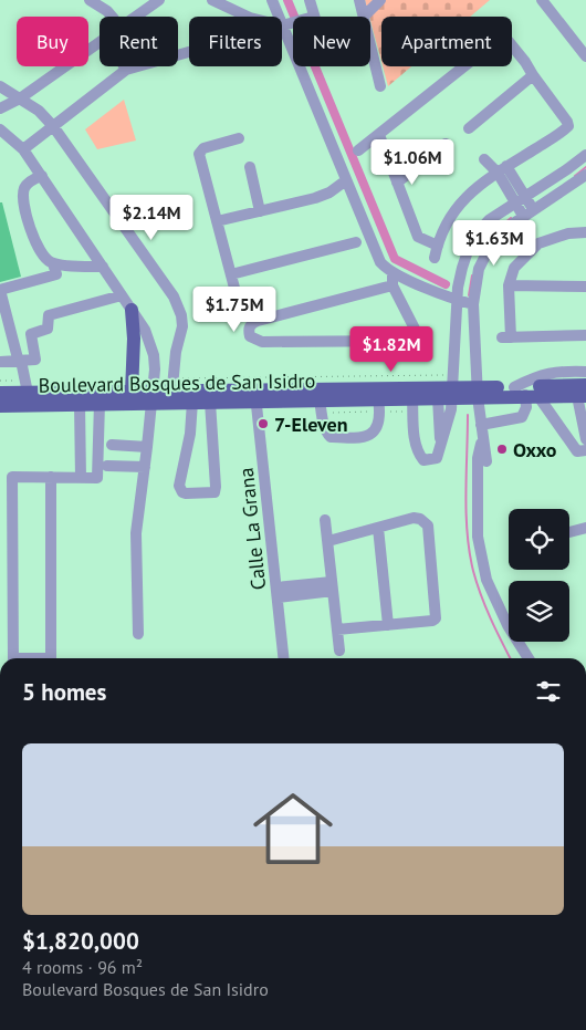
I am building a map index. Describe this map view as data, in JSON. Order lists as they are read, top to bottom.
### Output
{
  "streets": {
    "main road": ["Boulevard Bosques de San Isidro"],
    "street": ["Calle La Grana"]
  },
  "crossings": [
    ["Boulevard Bosques de San Isidro", "Calle La Grana"]
  ],
  "places": ["7-Eleven", "Oxxo"],
  "page": {
    "chip": [
      "Buy",
      "Rent",
      "Filters",
      "New",
      "Apartment"
    ],
    "price": [
      "$1.06M",
      "$2.14M",
      "$1.63M",
      "$1.75M",
      "$1.82M"
    ],
    "heading": "5 homes",
    "list": [
      {
        "name": "$1,820,000",
        "note": "4 rooms · 96 m² · Boulevard Bosques de San Isidro"
      }
    ]
  }
}
